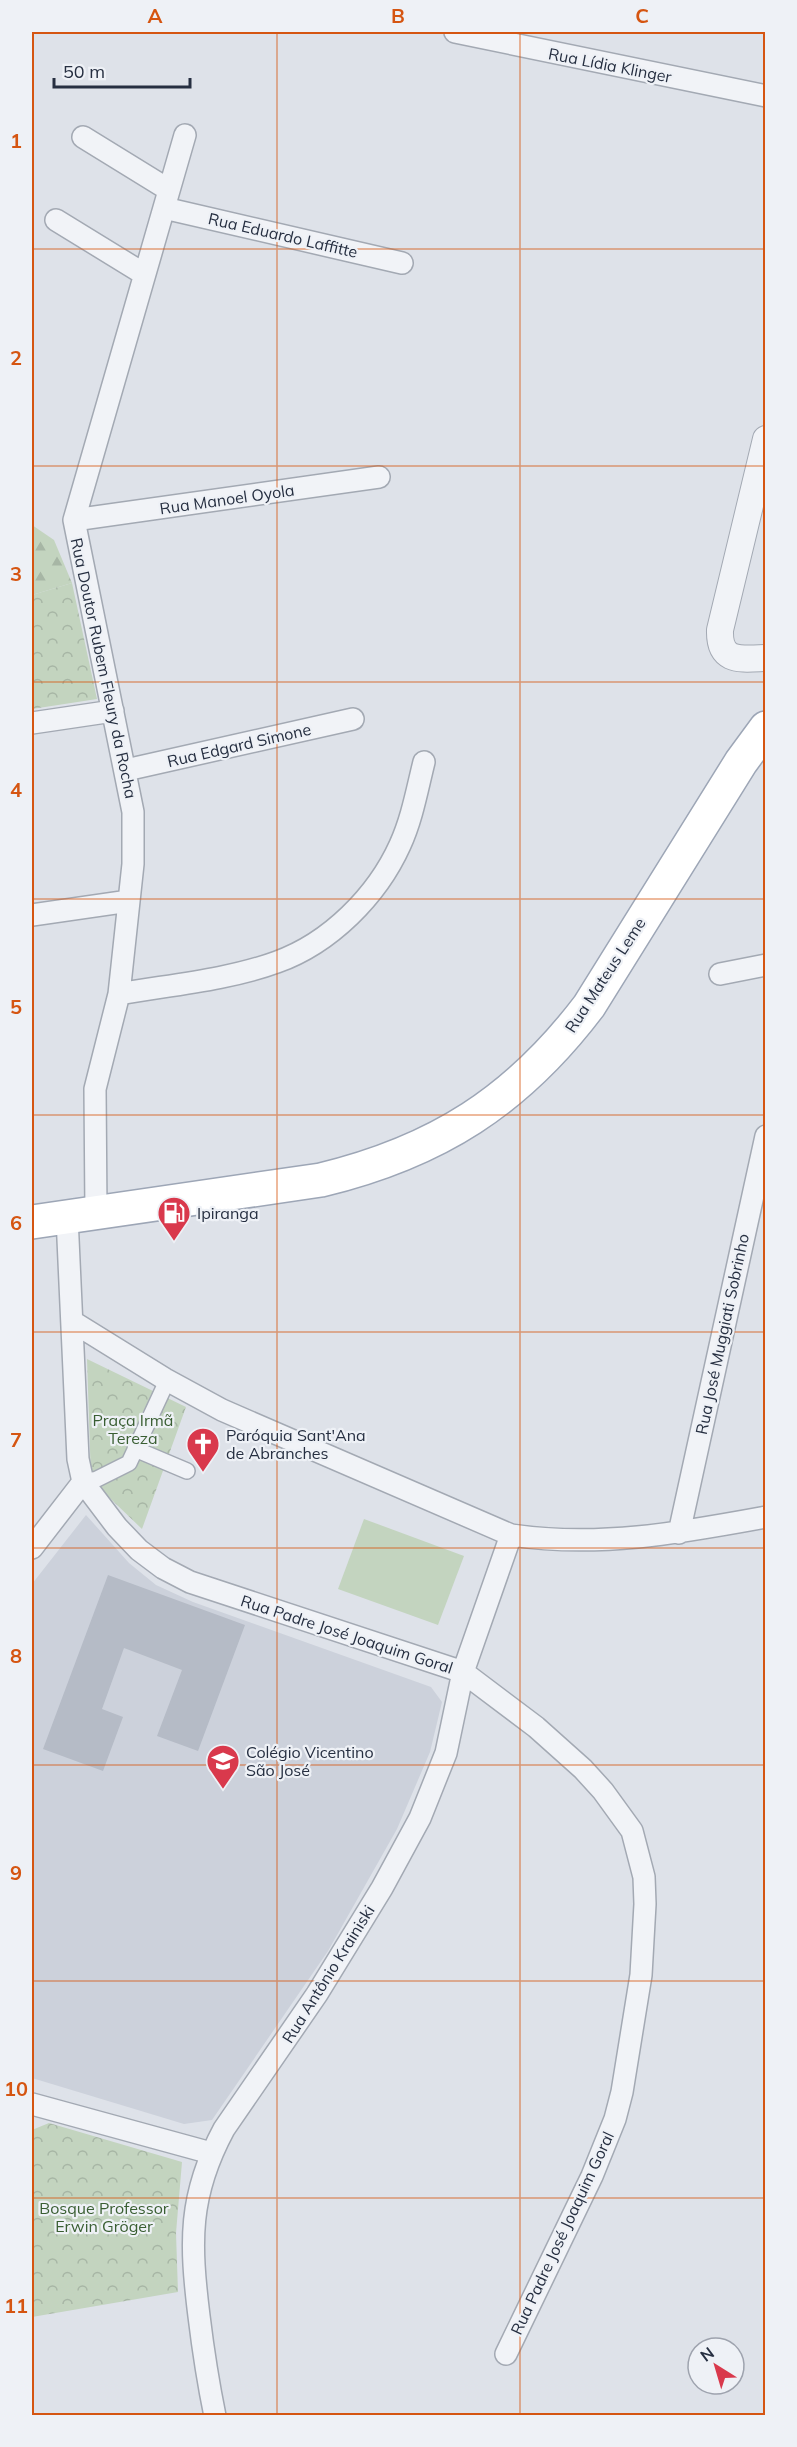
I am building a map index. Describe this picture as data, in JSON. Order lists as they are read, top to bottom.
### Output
{
  "streets": {
    "main road": ["Rua Mateus Leme"],
    "street": [
      "Rua Lídia Klinger",
      "Rua Eduardo Laffitte",
      "Rua Manoel Oyola",
      "Rua Doutor Rubem Fleury da Rocha",
      "Rua Edgard Simone",
      "Rua José Muggiati Sobrinho",
      "Rua Padre José Joaquim Goral",
      "Rua Antônio Krainiski"
    ]
  },
  "crossings": [
    ["Rua Eduardo Laffitte", "Rua Doutor Rubem Fleury da Rocha"],
    ["Rua Manoel Oyola", "Rua Doutor Rubem Fleury da Rocha"],
    ["Rua Doutor Rubem Fleury da Rocha", "Rua Edgard Simone"],
    ["Rua Doutor Rubem Fleury da Rocha", "Rua Mateus Leme"],
    ["Rua Doutor Rubem Fleury da Rocha", "Rua Padre José Joaquim Goral"],
    ["Rua Padre José Joaquim Goral", "Rua Antônio Krainiski"]
  ],
  "parks": ["Praça Irmã Tereza", "Bosque Professor Erwin Gröger"],
  "places": {
    "fuel station": ["Ipiranga"],
    "church": ["Paróquia Sant'Ana de Abranches"],
    "school or university": ["Colégio Vicentino São José"]
  },
  "scale_bar": "50 m",
  "north": "top left",
  "grid": {
    "columns": ["A", "B", "C"],
    "rows": [
      "1",
      "2",
      "3",
      "4",
      "5",
      "6",
      "7",
      "8",
      "9",
      "10",
      "11"
    ]
  }
}
